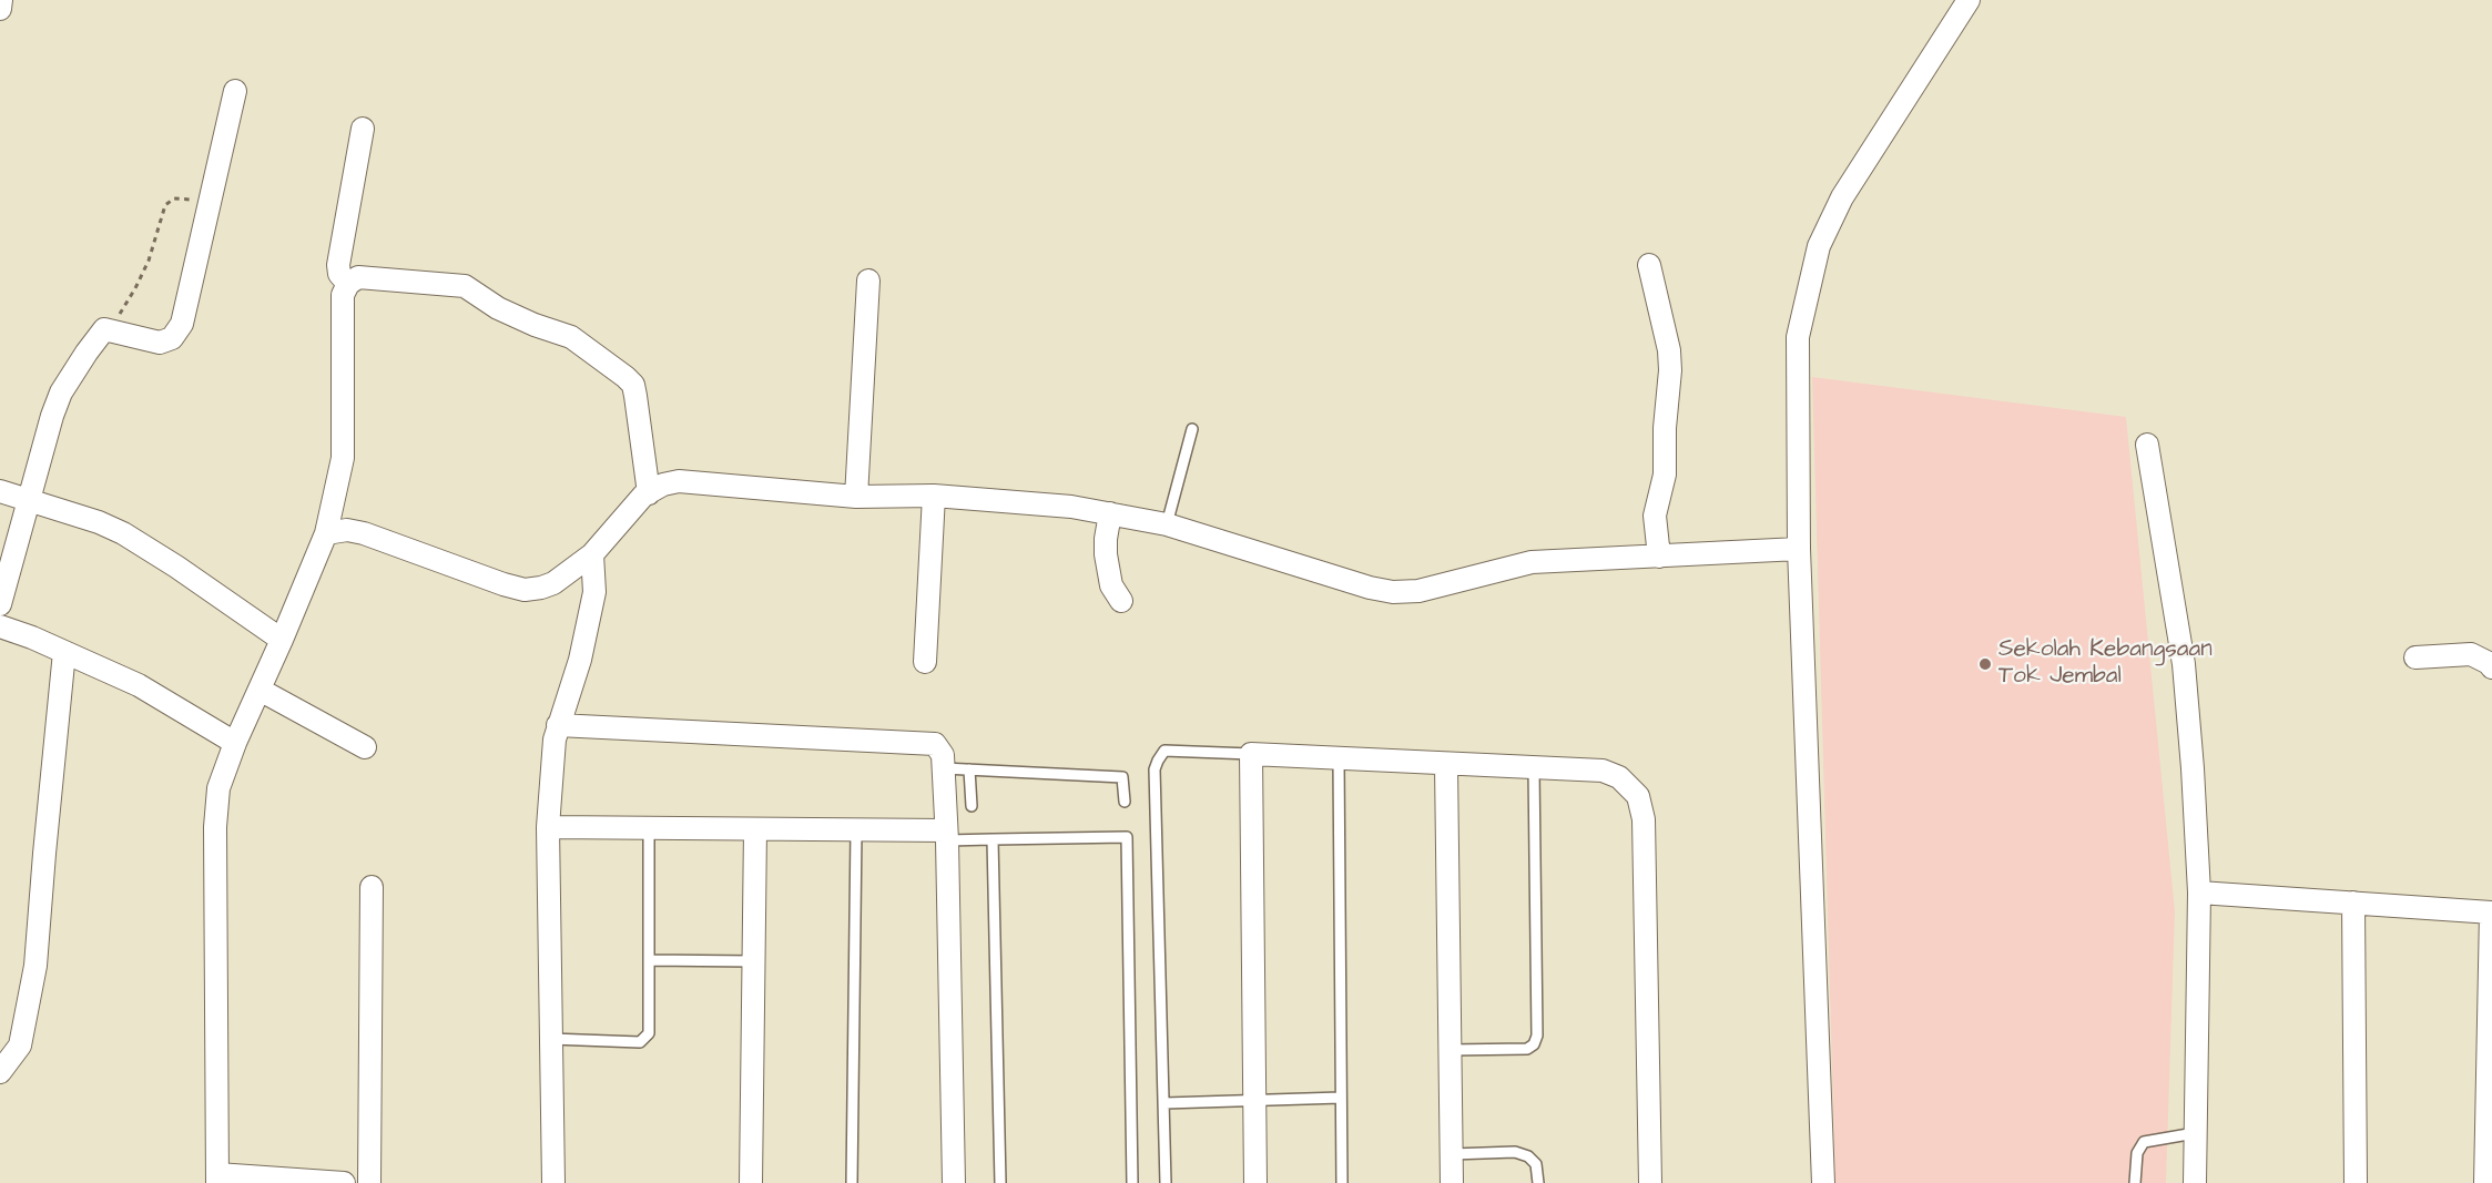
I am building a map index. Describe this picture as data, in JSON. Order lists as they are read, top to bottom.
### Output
{
  "places": ["Sekolah Kebangsaan Tok Jembal"]
}
